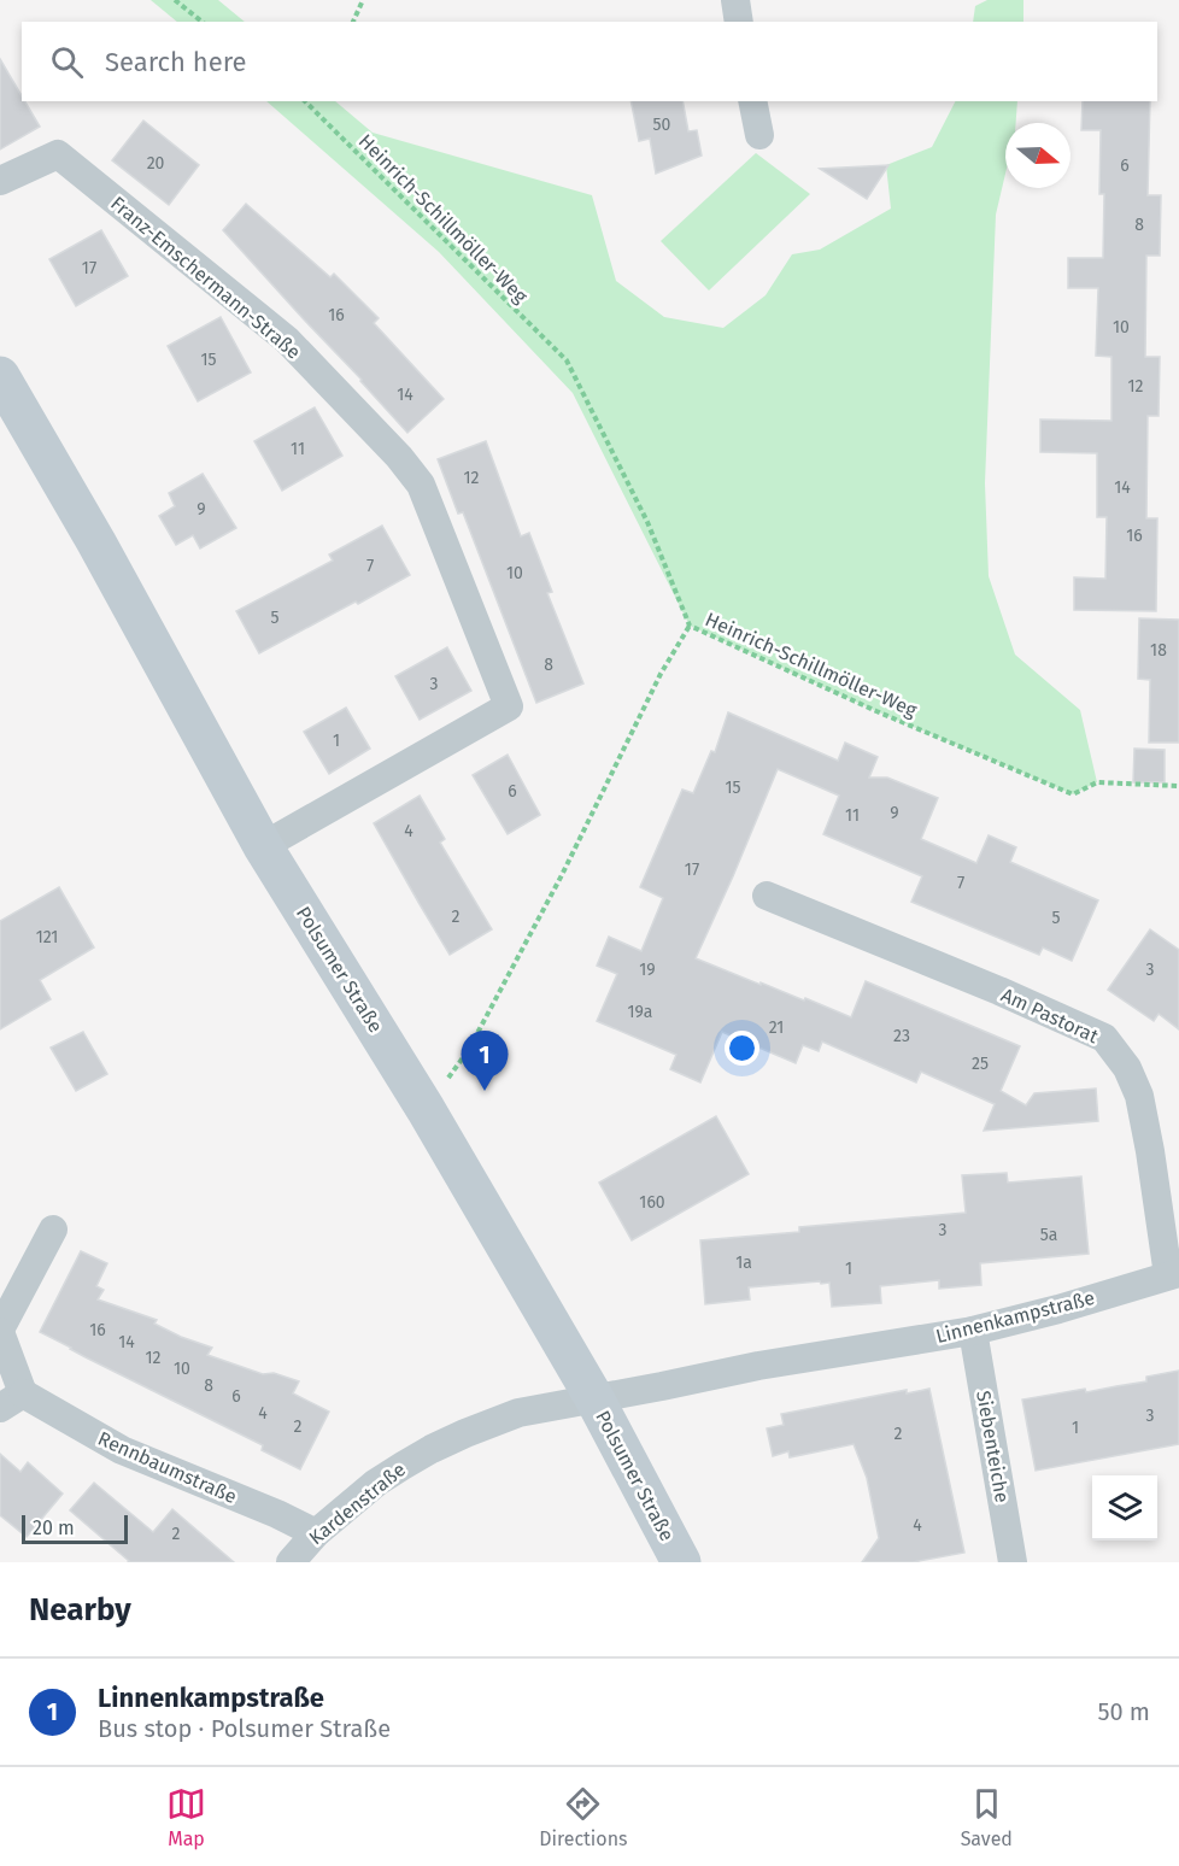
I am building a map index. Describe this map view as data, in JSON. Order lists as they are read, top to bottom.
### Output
{
  "streets": {
    "main road": ["Polsumer Straße"],
    "street": [
      "Franz-Emschermann-Straße",
      "Am Pastorat",
      "Linnenkampstraße",
      "Siebenteiche",
      "Rennbaumstraße",
      "Kardenstraße"
    ],
    "path": ["Heinrich-Schillmöller-Weg"]
  },
  "crossings": [
    ["Franz-Emschermann-Straße", "Polsumer Straße"],
    ["Polsumer Straße", "Linnenkampstraße"],
    ["Polsumer Straße", "Kardenstraße"],
    ["Am Pastorat", "Linnenkampstraße"],
    ["Linnenkampstraße", "Siebenteiche"],
    ["Linnenkampstraße", "Kardenstraße"],
    ["Rennbaumstraße", "Kardenstraße"]
  ],
  "house_numbers": [
    "50",
    "20",
    "6",
    "8",
    "17",
    "16",
    "10",
    "15",
    "12",
    "14",
    "11",
    "12",
    "14",
    "9",
    "16",
    "7",
    "10",
    "5",
    "18",
    "8",
    "3",
    "1",
    "15",
    "6",
    "9",
    "11",
    "4",
    "17",
    "7",
    "2",
    "5",
    "121",
    "19",
    "3",
    "19a",
    "21",
    "23",
    "25",
    "160",
    "3",
    "5a",
    "1a",
    "1",
    "16",
    "14",
    "12",
    "10",
    "8",
    "6",
    "4",
    "3",
    "2",
    "1",
    "2",
    "4",
    "2"
  ],
  "scale_bar": "20 m",
  "north": "right",
  "page": {
    "search": "Search here",
    "pins": "1",
    "scale": "20 m",
    "heading": "Nearby",
    "list": [
      {
        "mark": "1",
        "name": "Linnenkampstraße",
        "note": "Bus stop · Polsumer Straße",
        "value": "50 m"
      }
    ],
    "nav": ["Map", "Directions", "Saved"]
  }
}
